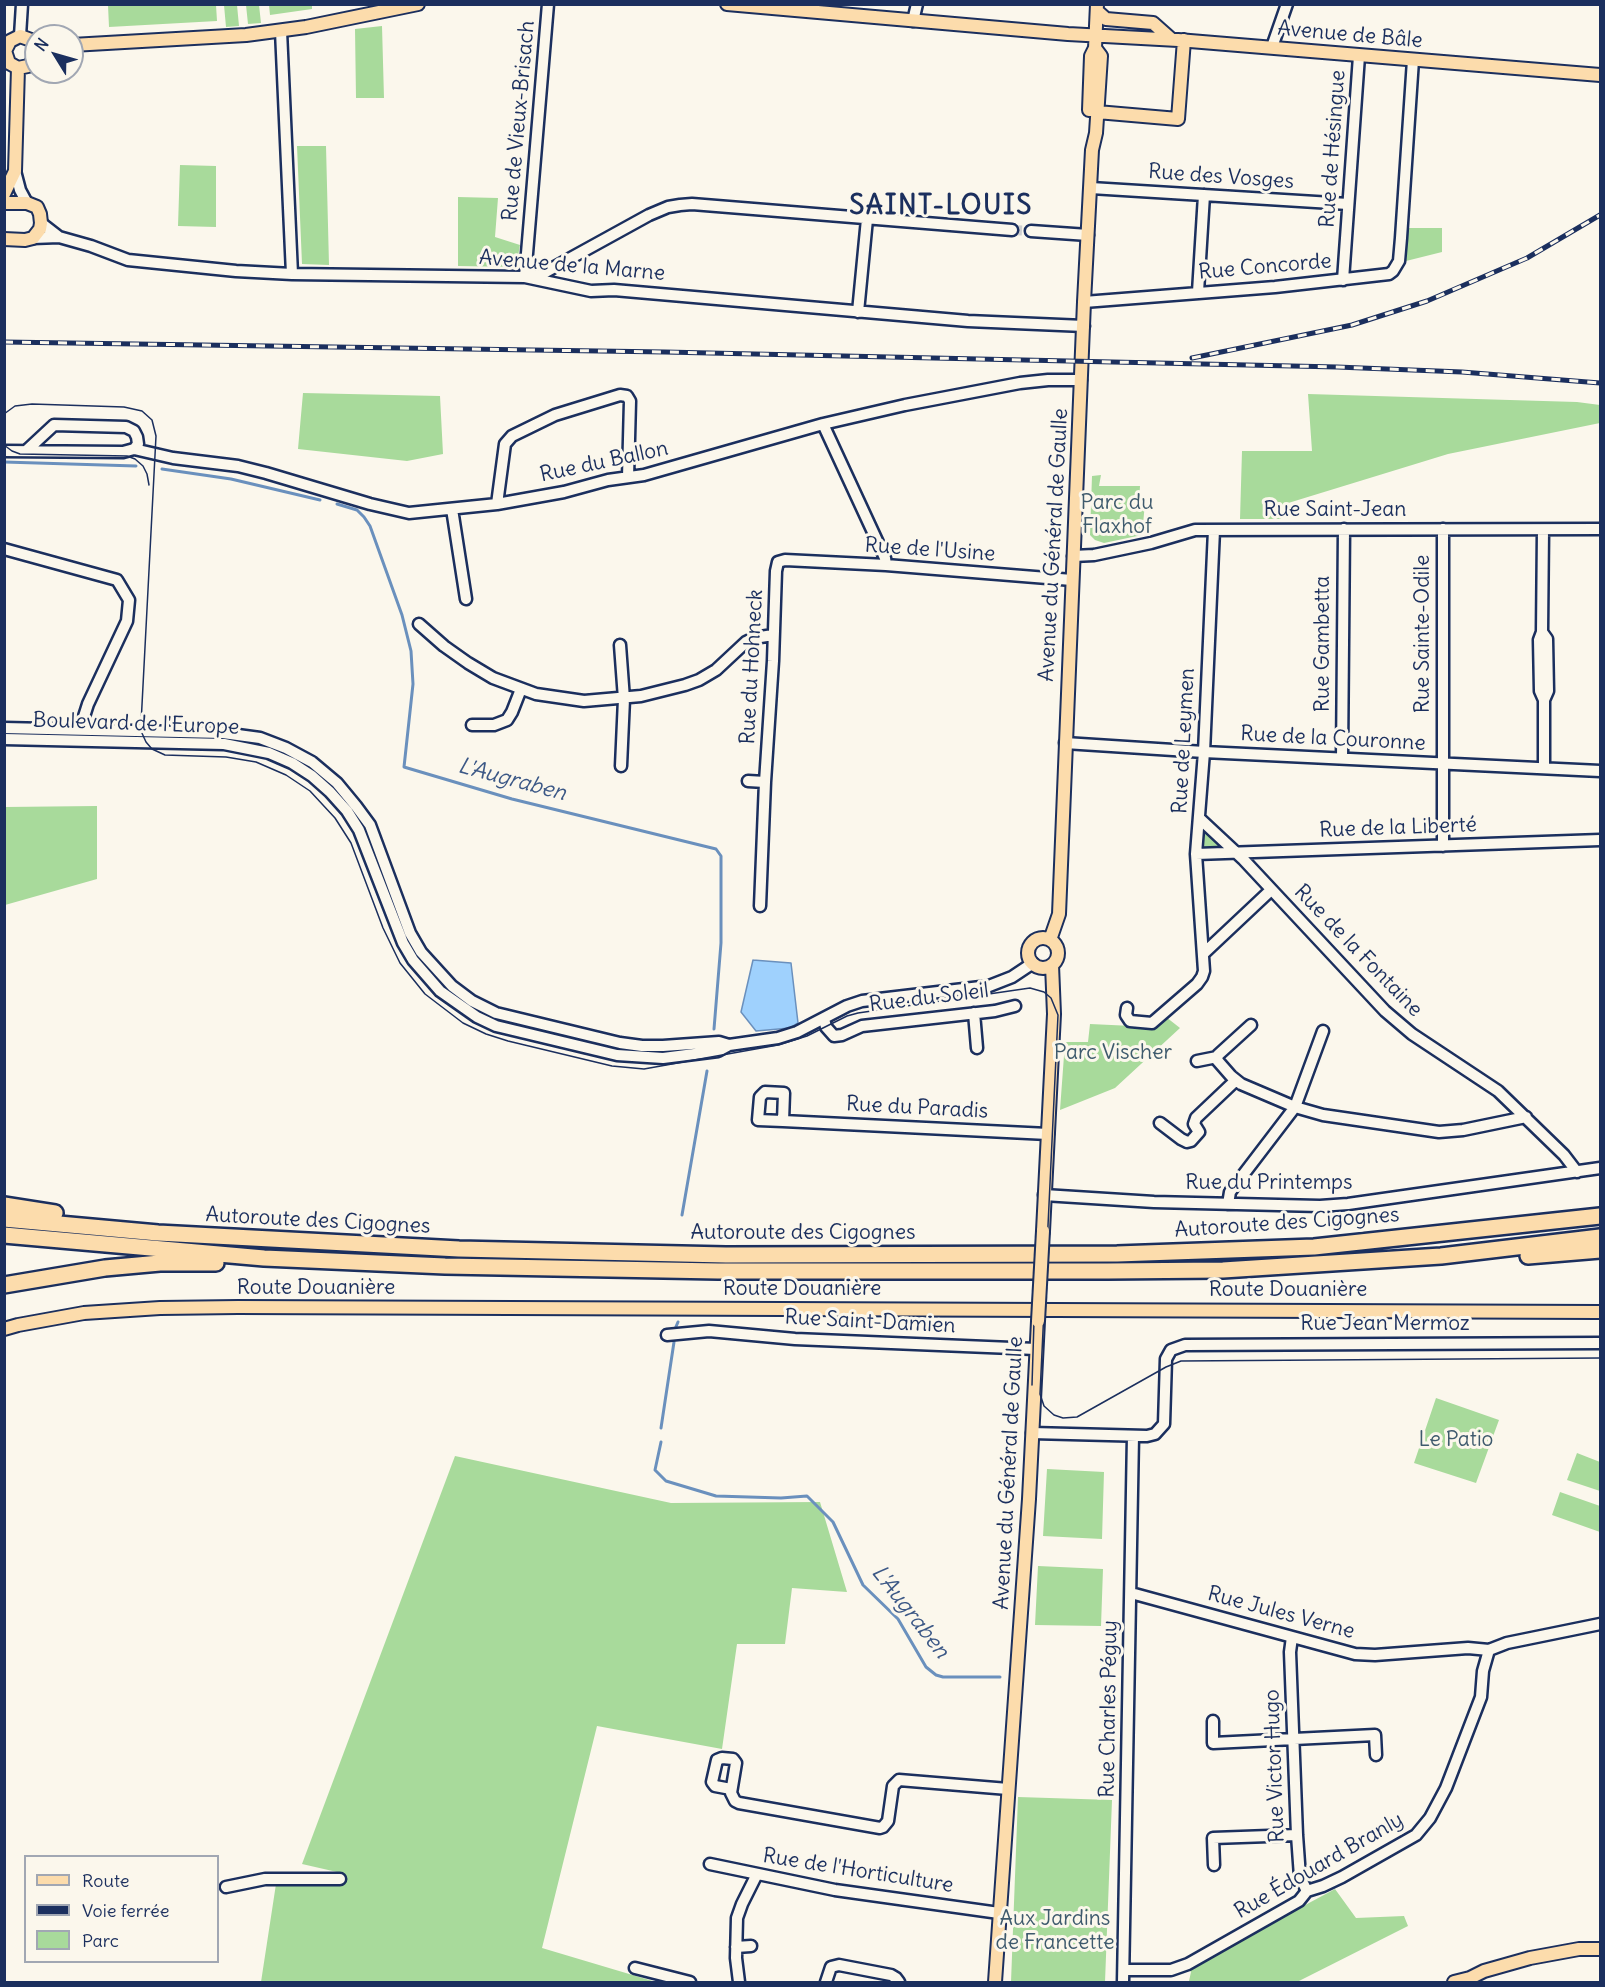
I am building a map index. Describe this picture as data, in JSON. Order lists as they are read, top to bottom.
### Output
{
  "streets": {
    "highway": ["Autoroute des Cigognes"],
    "main road": ["Avenue de Bâle", "Avenue du Général de Gaulle", "Route Douanière"],
    "street": [
      "Rue de Vieux-Brisach",
      "Rue de Hésingue",
      "Rue des Vosges",
      "Avenue de la Marne",
      "Rue Concorde",
      "Rue du Ballon",
      "Rue Saint-Jean",
      "Rue de l'Usine",
      "Rue Sainte-Odile",
      "Rue Gambetta",
      "Rue du Hohneck",
      "Boulevard de l'Europe",
      "Rue de la Couronne",
      "Rue de Leymen",
      "Rue de la Liberté",
      "Rue de la Fontaine",
      "Rue du Soleil",
      "Rue du Paradis",
      "Rue du Printemps",
      "Rue Saint-Damien",
      "Rue Jean Mermoz",
      "Rue Jules Verne",
      "Rue Charles Péguy",
      "Rue Victor Hugo",
      "Rue Édouard Branly",
      "Rue de l'Horticulture"
    ]
  },
  "crossings": [
    ["Avenue de Bâle", "Rue de Hésingue"],
    ["Avenue de Bâle", "Rue Concorde"],
    ["Avenue de Bâle", "Avenue du Général de Gaulle"],
    ["Rue de Vieux-Brisach", "Avenue de la Marne"],
    ["Rue de Hésingue", "Rue des Vosges"],
    ["Rue de Hésingue", "Rue Concorde"],
    ["Rue des Vosges", "Avenue du Général de Gaulle"],
    ["Avenue de la Marne", "Avenue du Général de Gaulle"],
    ["Rue Concorde", "Avenue du Général de Gaulle"],
    ["Rue du Ballon", "Avenue du Général de Gaulle"],
    ["Rue Saint-Jean", "Avenue du Général de Gaulle"],
    ["Rue Saint-Jean", "Rue Sainte-Odile"],
    ["Rue Saint-Jean", "Rue Gambetta"],
    ["Rue Saint-Jean", "Rue de Leymen"],
    ["Avenue du Général de Gaulle", "Rue de l'Usine"],
    ["Avenue du Général de Gaulle", "Boulevard de l'Europe"],
    ["Avenue du Général de Gaulle", "Rue de la Couronne"],
    ["Avenue du Général de Gaulle", "Rue du Paradis"],
    ["Avenue du Général de Gaulle", "Rue du Printemps"],
    ["Avenue du Général de Gaulle", "Rue Saint-Damien"],
    ["Avenue du Général de Gaulle", "Rue de l'Horticulture"],
    ["Rue de l'Usine", "Rue du Hohneck"],
    ["Rue Sainte-Odile", "Rue de la Couronne"],
    ["Rue Sainte-Odile", "Rue de la Liberté"],
    ["Rue Gambetta", "Rue de la Couronne"],
    ["Boulevard de l'Europe", "Rue du Soleil"],
    ["Rue de la Couronne", "Rue de Leymen"],
    ["Rue de Leymen", "Rue de la Liberté"],
    ["Rue de Leymen", "Rue de la Fontaine"],
    ["Rue de la Liberté", "Rue de la Fontaine"],
    ["Rue de la Fontaine", "Rue du Printemps"],
    ["Rue Jean Mermoz", "Rue Charles Péguy"],
    ["Rue Jules Verne", "Rue Charles Péguy"],
    ["Rue Jules Verne", "Rue Victor Hugo"],
    ["Rue Jules Verne", "Rue Édouard Branly"],
    ["Rue Charles Péguy", "Rue Édouard Branly"],
    ["Rue Victor Hugo", "Rue Édouard Branly"]
  ],
  "districts": ["SAINT-LOUIS"],
  "water": ["L'Augraben"],
  "parks": [
    "Parc du Flaxhof",
    "Parc Vischer",
    "Le Patio",
    "Aux Jardins de Francette"
  ],
  "legend": ["Route", "Voie ferrée", "Parc"],
  "north": "top left"
}
